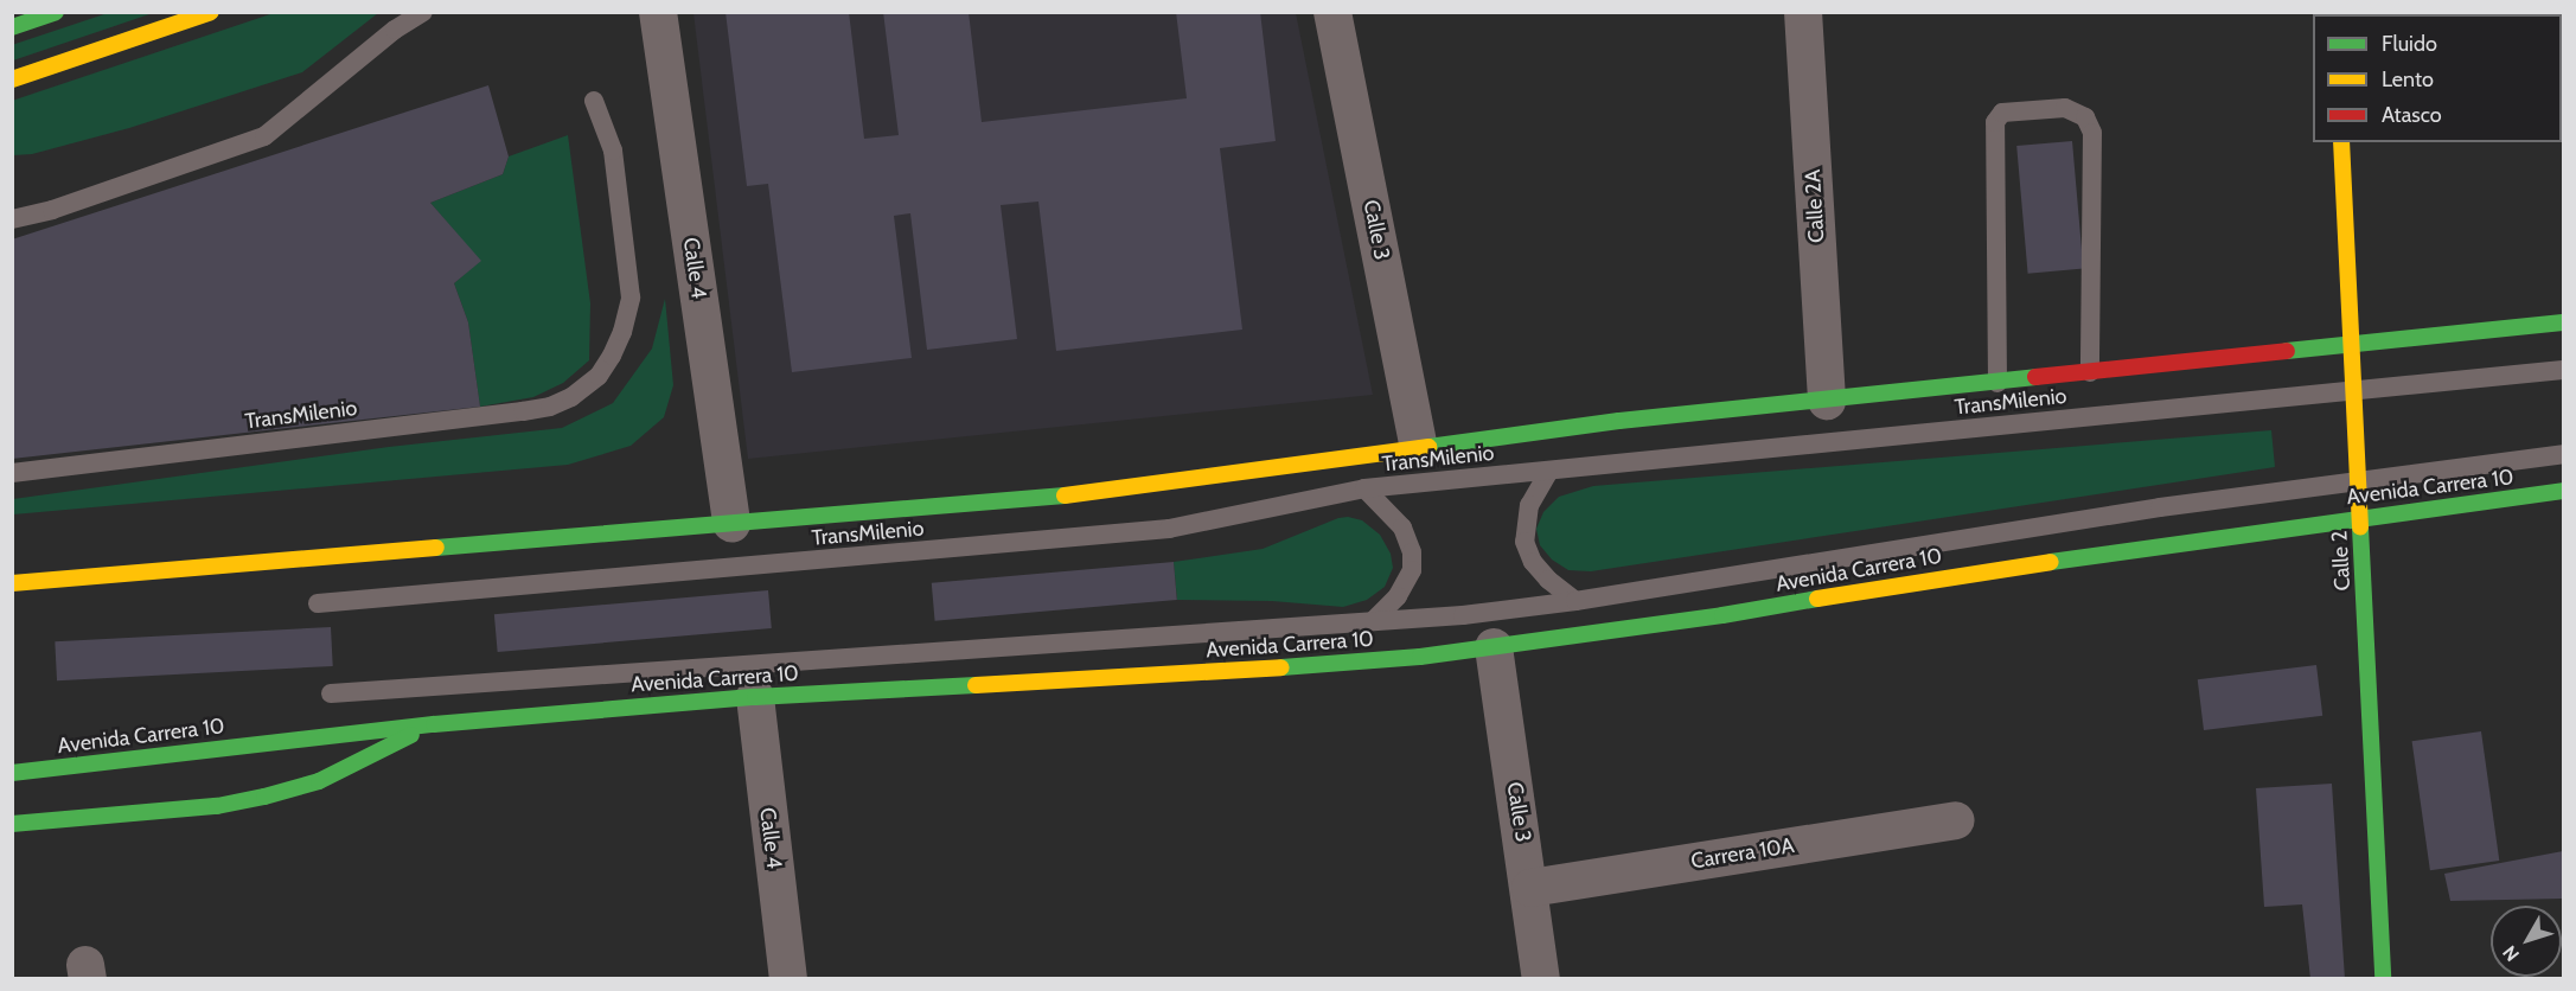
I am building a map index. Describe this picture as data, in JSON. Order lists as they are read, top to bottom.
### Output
{
  "streets": {
    "main road": ["Avenida Carrera 10", "Calle 2"],
    "street": [
      "Calle 2A",
      "Calle 3",
      "Calle 4",
      "Carrera 10A"
    ],
    "lane": ["TransMilenio"]
  },
  "crossings": [
    ["Calle 3", "Avenida Carrera 10"],
    ["Calle 3", "Carrera 10A"],
    ["Calle 4", "Avenida Carrera 10"],
    ["TransMilenio", "Calle 2"],
    ["Avenida Carrera 10", "Calle 2"]
  ],
  "legend": ["Fluido", "Lento", "Atasco"],
  "north": "bottom left"
}
